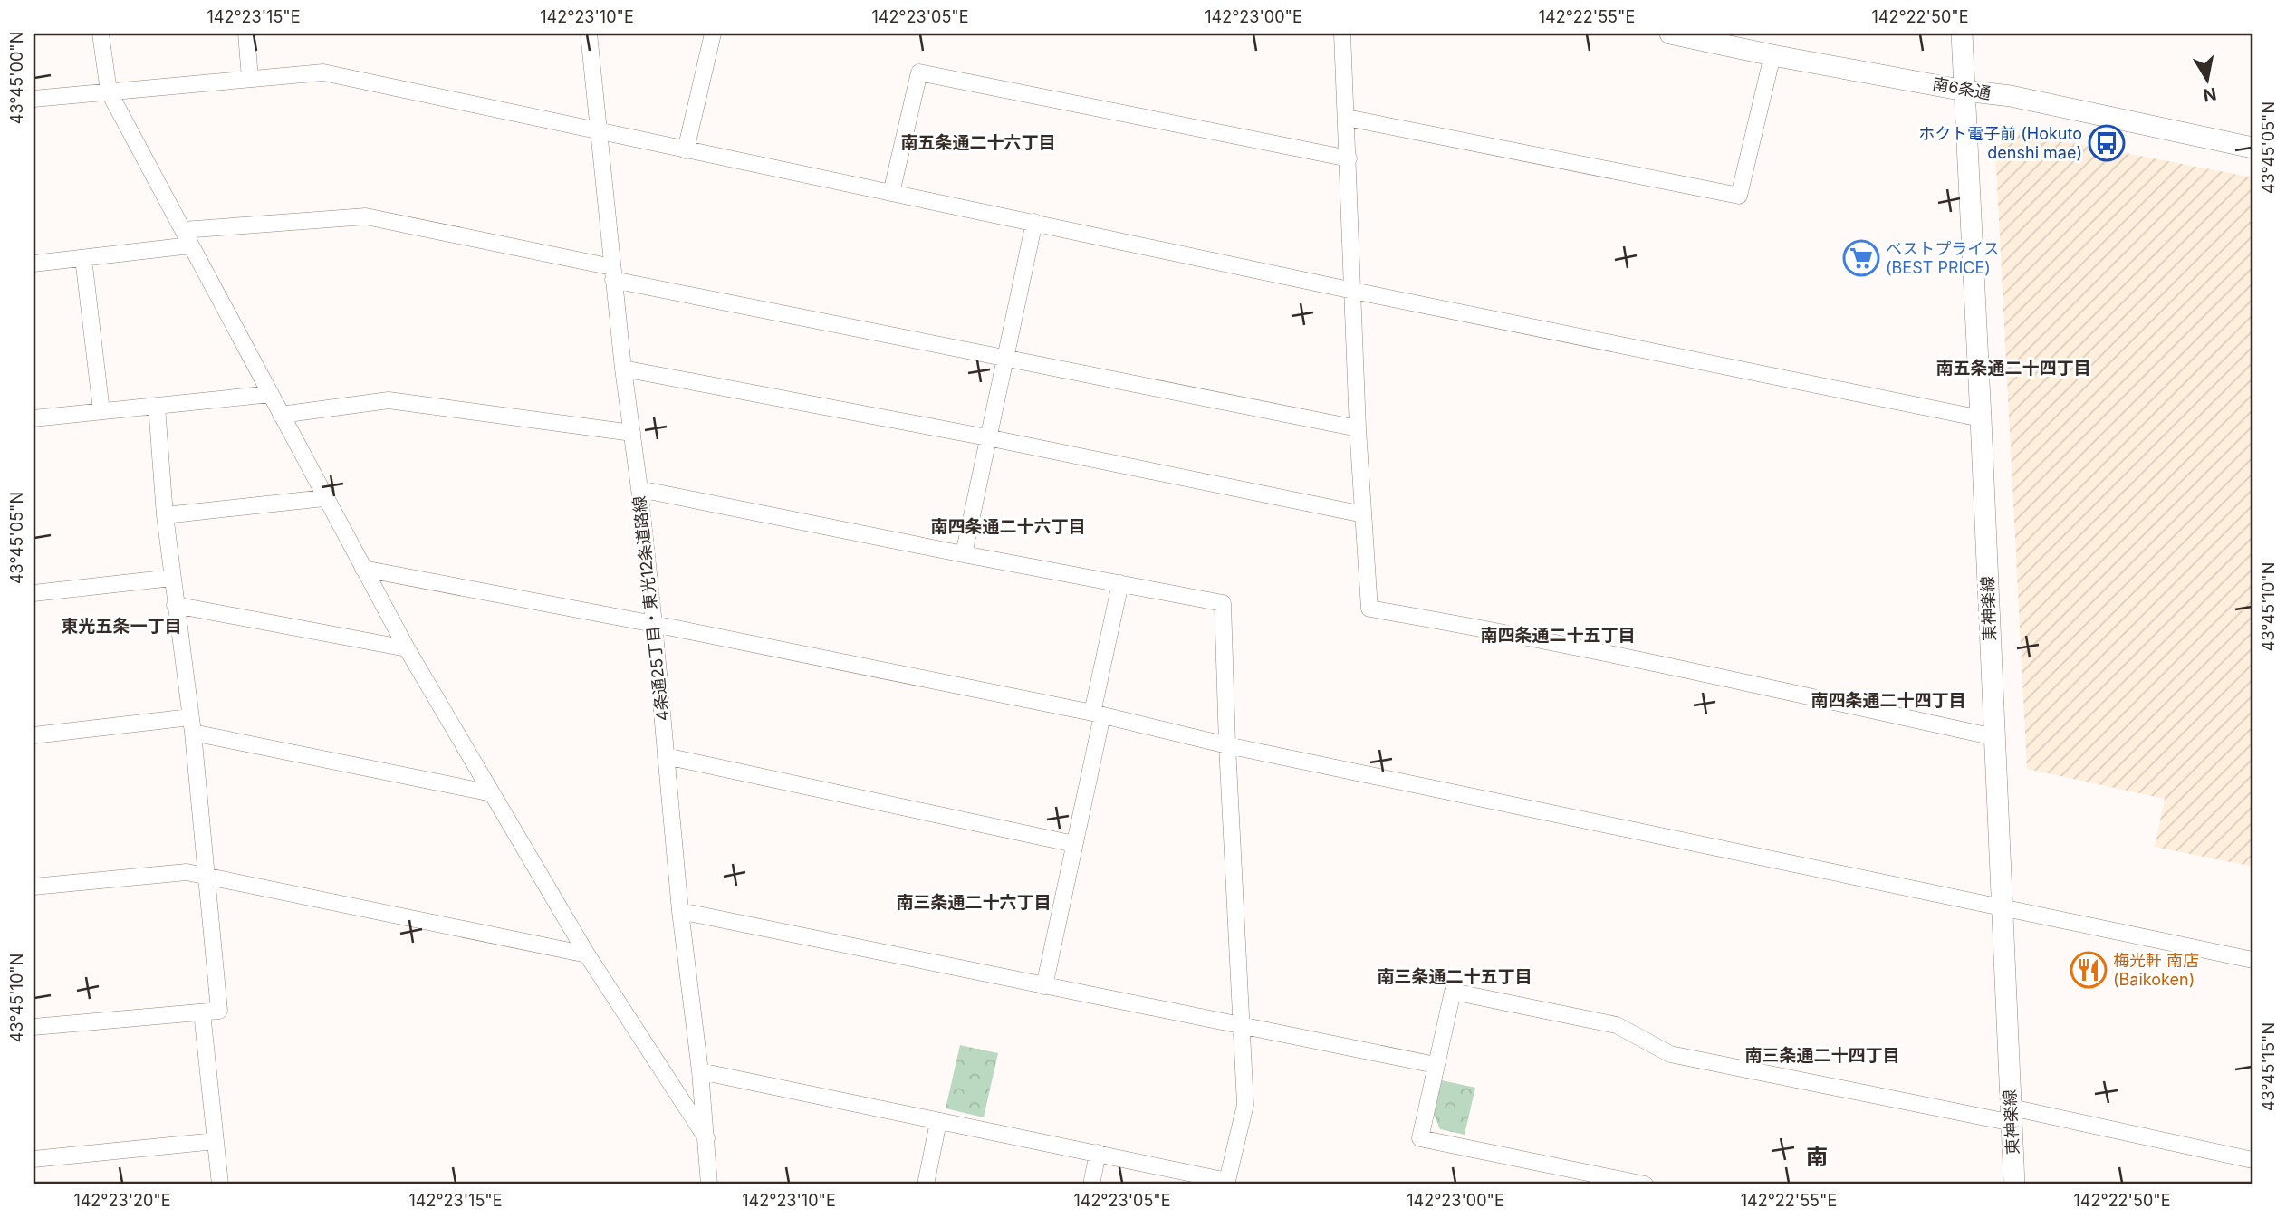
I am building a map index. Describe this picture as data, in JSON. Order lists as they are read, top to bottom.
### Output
{
  "streets": {
    "street": ["南6条通", "4条通25丁目・東光12条道路線", "東神楽線"]
  },
  "crossings": [
    ["南6条通", "東神楽線"]
  ],
  "districts": [
    "南五条通二十六丁目",
    "南五条通二十四丁目",
    "南四条通二十六丁目",
    "東光五条一丁目",
    "南四条通二十五丁目",
    "南四条通二十四丁目",
    "南三条通二十六丁目",
    "南三条通二十五丁目",
    "南三条通二十四丁目",
    "南"
  ],
  "places": {
    "bus stop": ["ホクト電子前 (Hokuto denshi mae)"],
    "supermarket": ["ベストプライス (BEST PRICE)"],
    "restaurant": ["梅光軒 南店 (Baikoken)"]
  },
  "north": "bottom",
  "coordinates": [
    "142°23'15\"E",
    "142°23'10\"E",
    "142°23'05\"E",
    "142°23'00\"E",
    "142°22'55\"E",
    "142°22'50\"E",
    "43°45'00\"N",
    "43°45'05\"N",
    "43°45'10\"N",
    "43°45'15\"N",
    "142°23'20\"E"
  ]
}
